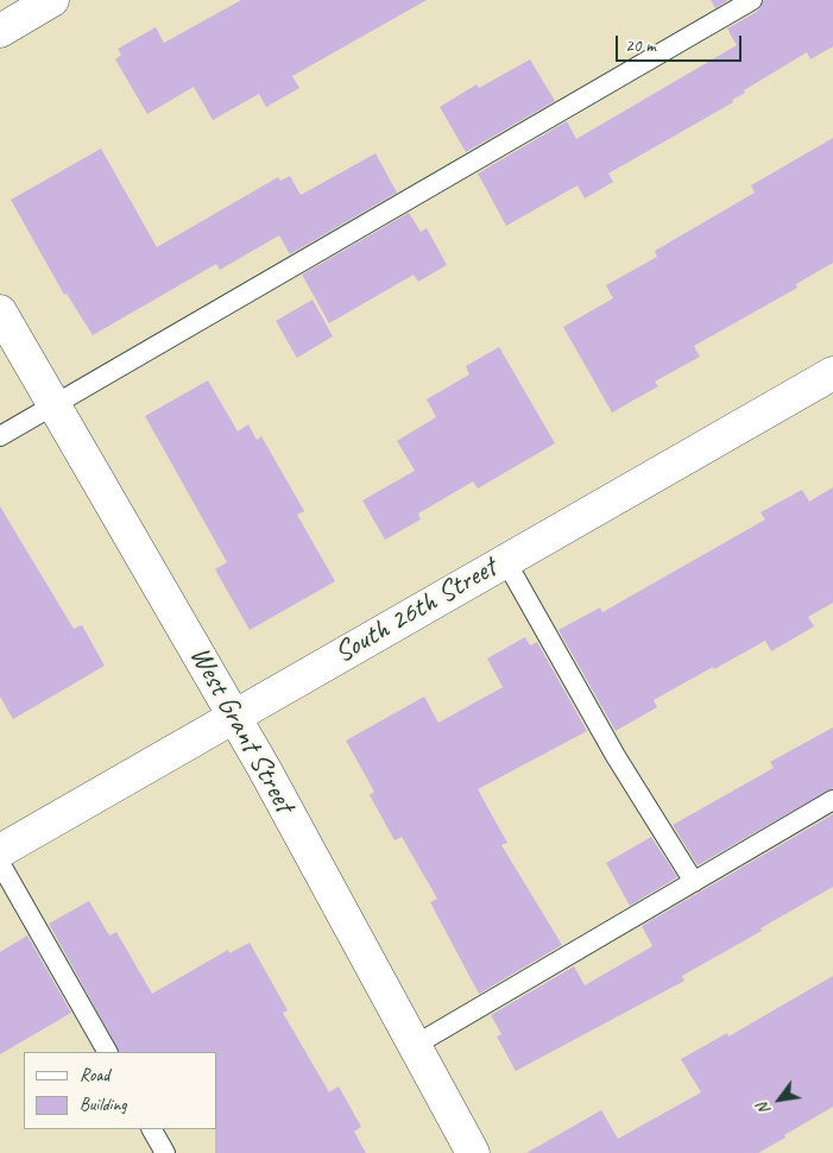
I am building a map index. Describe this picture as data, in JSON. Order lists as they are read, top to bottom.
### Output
{
  "streets": {
    "street": ["South 26th Street", "West Grant Street"]
  },
  "crossings": [
    ["South 26th Street", "West Grant Street"]
  ],
  "legend": ["Road", "Building"],
  "scale_bar": "20 m",
  "north": "bottom left"
}
